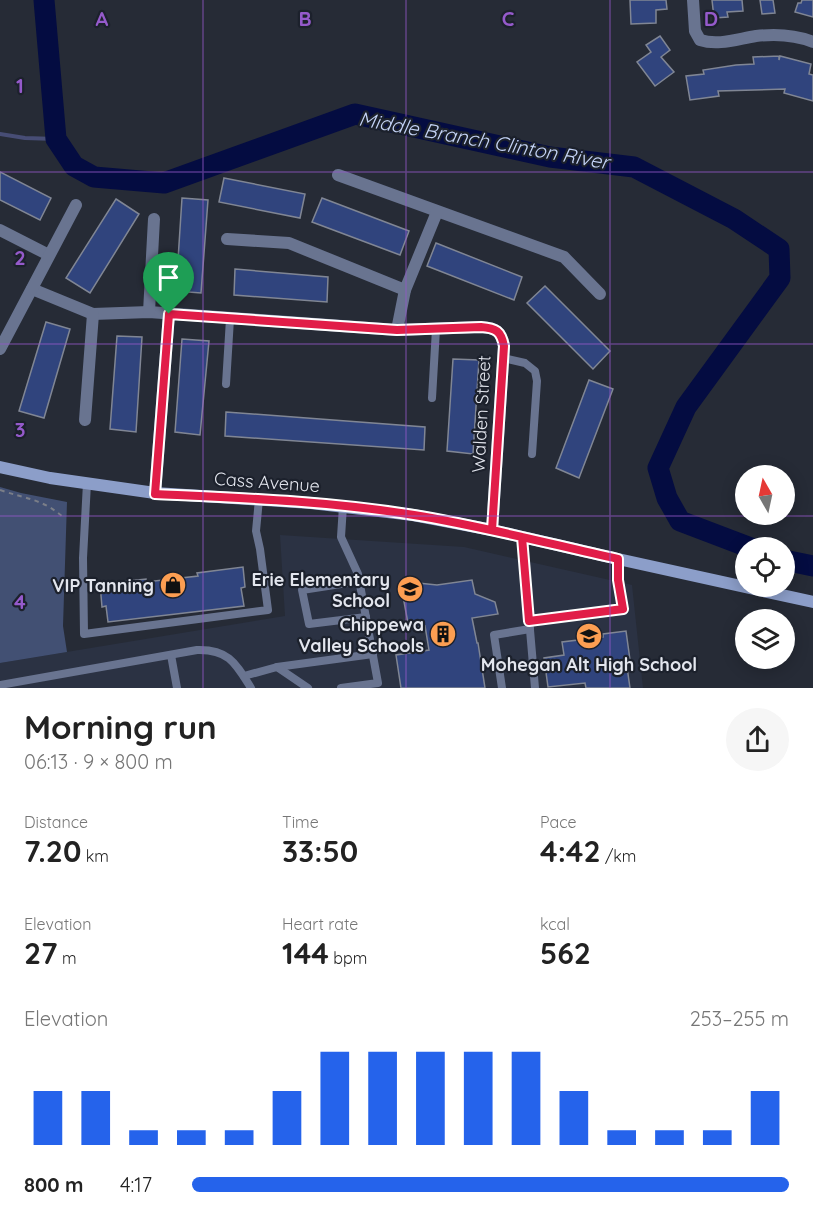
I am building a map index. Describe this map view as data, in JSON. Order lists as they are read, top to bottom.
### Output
{
  "streets": {
    "main road": ["Cass Avenue"],
    "street": ["Walden Street"]
  },
  "crossings": [
    ["Walden Street", "Cass Avenue"]
  ],
  "water": ["Middle Branch Clinton River"],
  "places": {
    "shop": ["VIP Tanning"],
    "school or university": ["Erie Elementary School", "Mohegan Alt High School"],
    "building": ["Chippewa Valley Schools"]
  },
  "north": "top",
  "page": {
    "heading": ["Morning run", "06:13 · 9 × 800 m"],
    "stats": [
      ["Distance", "7.20 km"],
      ["Time", "33:50"],
      ["Pace", "4:42 /km"],
      ["Elevation", "27 m"],
      ["Heart rate", "144 bpm"],
      ["kcal", "562"]
    ],
    "chart": ["Elevation", "253–255 m"],
    "list": [
      {
        "name": "800 m",
        "note": "4:17"
      }
    ]
  },
  "grid": {
    "columns": [
      "A",
      "B",
      "C",
      "D"
    ],
    "rows": [
      "1",
      "2",
      "3",
      "4"
    ]
  }
}
